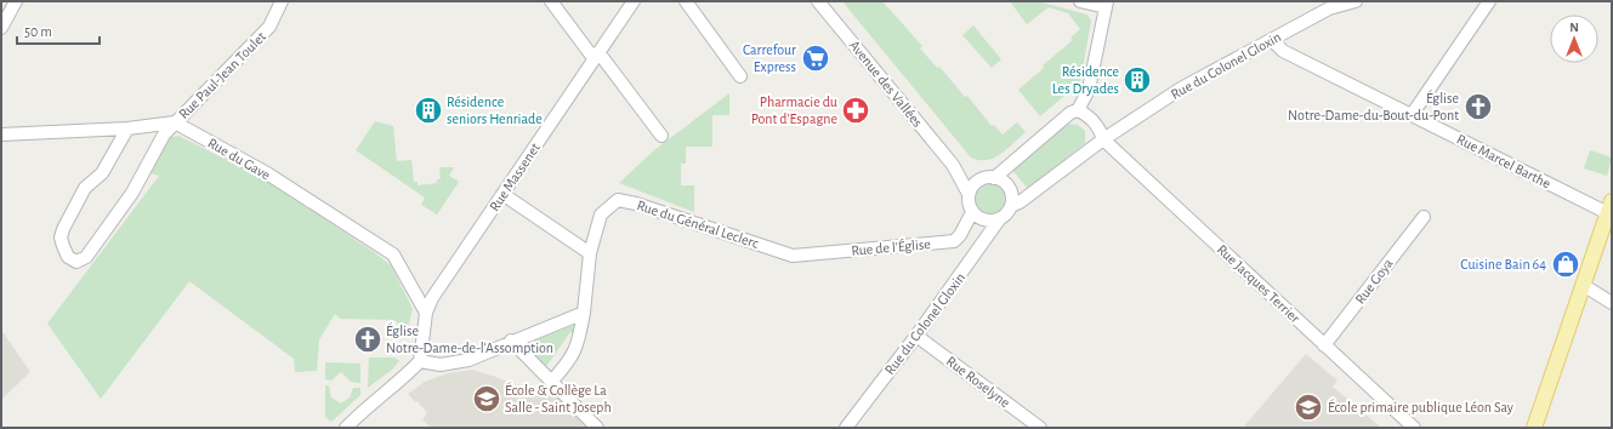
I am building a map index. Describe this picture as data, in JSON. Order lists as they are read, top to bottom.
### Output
{
  "streets": {
    "street": [
      "Rue du Colonel Gloxin",
      "Rue Paul-Jean Toulet",
      "Avenue des Vallées",
      "Rue du Gave",
      "Rue Marcel Barthe",
      "Rue Massenet",
      "Rue du Général Leclerc",
      "Rue de l'Église",
      "Rue Goya",
      "Rue Jacques Terrier",
      "Rue Roselyne"
    ]
  },
  "crossings": [
    ["Rue du Colonel Gloxin", "Avenue des Vallées"],
    ["Rue du Colonel Gloxin", "Rue Marcel Barthe"],
    ["Rue du Colonel Gloxin", "Rue de l'Église"],
    ["Rue du Colonel Gloxin", "Rue Jacques Terrier"],
    ["Rue du Colonel Gloxin", "Rue Roselyne"],
    ["Rue Paul-Jean Toulet", "Rue du Gave"],
    ["Avenue des Vallées", "Rue de l'Église"],
    ["Rue du Gave", "Rue Massenet"],
    ["Rue du Général Leclerc", "Rue de l'Église"],
    ["Rue Goya", "Rue Jacques Terrier"]
  ],
  "places": {
    "supermarket": ["Carrefour Express"],
    "building": ["Résidence Les Dryades", "Résidence seniors Henriade"],
    "church": ["Église Notre-Dame-du-Bout-du-Pont", "Église Notre-Dame-de-l'Assomption"],
    "pharmacy": ["Pharmacie du Pont d'Espagne"],
    "shop": ["Cuisine Bain 64"],
    "school or university": ["École & Collège La Salle - Saint Joseph", "École primaire publique Léon Say"]
  },
  "scale_bar": "50 m",
  "north": "top"
}
